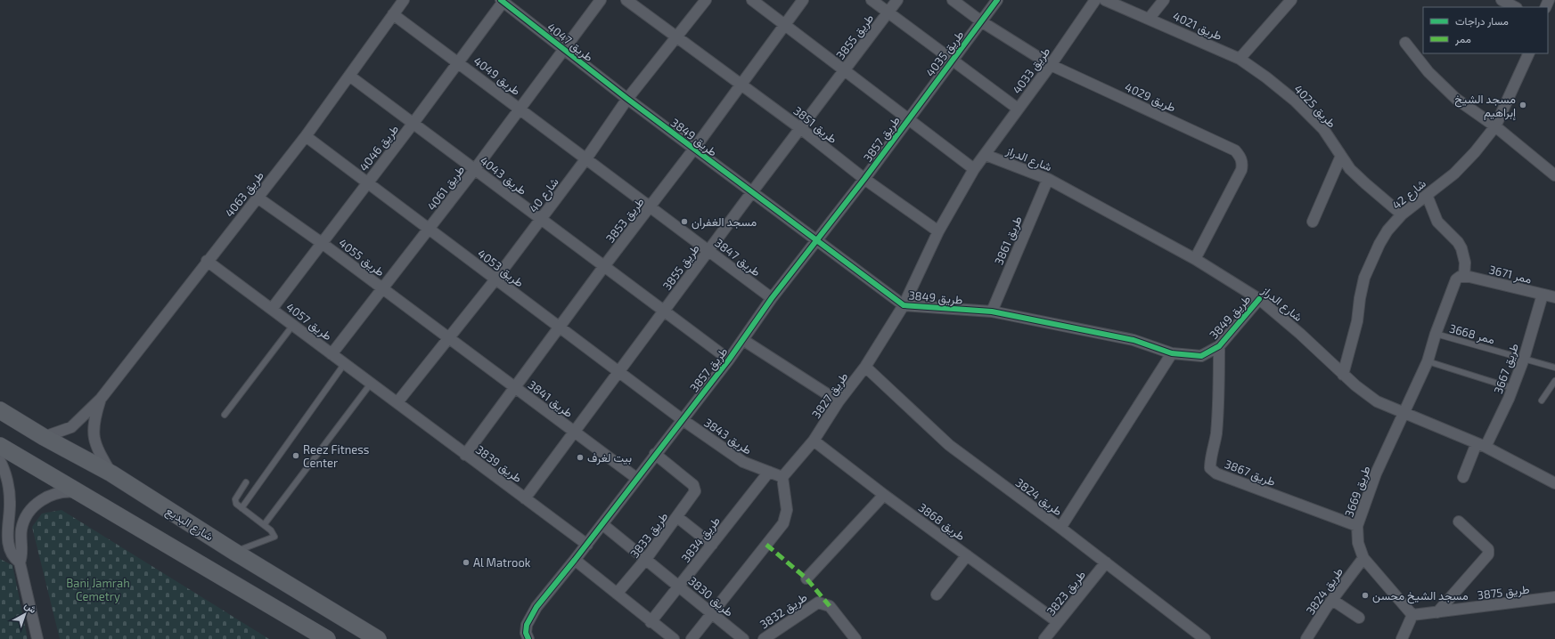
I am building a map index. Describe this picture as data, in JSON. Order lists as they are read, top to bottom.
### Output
{
  "streets": {
    "main road": ["شارع البديع"],
    "street": [
      "طريق 4021",
      "طريق 3855",
      "طريق 4047",
      "طريق 4035",
      "طريق 4033",
      "طريق 4049",
      "طريق 4029",
      "طريق 4025",
      "طريق 3851",
      "طريق 3849",
      "طريق 3857",
      "طريق 4046",
      "شارع الدراز",
      "طريق 4043",
      "طريق 4061",
      "طريق 4063",
      "شارع 42",
      "شارع 40",
      "طريق 3853",
      "طريق 3861",
      "طريق 4055",
      "طريق 3847",
      "طريق 4053",
      "ممر 3671",
      "طريق 4057",
      "طريق 3667",
      "طريق 3827",
      "طريق 3841",
      "طريق 3843",
      "طريق 3839",
      "طريق 3867",
      "طريق 3669",
      "طريق 3824",
      "طريق 3868",
      "طريق 3833",
      "طريق 3834",
      "طريق 3875",
      "طريق 3823",
      "طريق 3830",
      "طريق 3832"
    ],
    "lane": ["ممر 3668"]
  },
  "crossings": [
    ["طريق 4021", "طريق 4025"],
    ["طريق 3855", "طريق 3851"],
    ["طريق 3855", "طريق 3849"],
    ["طريق 3855", "طريق 4043"],
    ["طريق 3855", "طريق 3847"],
    ["طريق 3855", "طريق 4053"],
    ["طريق 3855", "طريق 3841"],
    ["طريق 3855", "طريق 3839"],
    ["طريق 4047", "طريق 3849"],
    ["طريق 4047", "طريق 4046"],
    ["طريق 4047", "طريق 4061"],
    ["طريق 4047", "شارع 40"],
    ["طريق 4035", "طريق 4029"],
    ["طريق 4035", "طريق 3857"],
    ["طريق 4033", "طريق 4029"],
    ["طريق 4033", "شارع الدراز"],
    ["طريق 4033", "طريق 3827"],
    ["طريق 4049", "طريق 4046"],
    ["طريق 4049", "طريق 4061"],
    ["طريق 4049", "طريق 4063"],
    ["طريق 4049", "شارع 40"],
    ["طريق 4049", "طريق 3847"],
    ["طريق 4029", "شارع الدراز"],
    ["طريق 4025", "شارع 42"],
    ["طريق 3851", "طريق 3857"],
    ["طريق 3851", "شارع 40"],
    ["طريق 3851", "طريق 3853"],
    ["طريق 3851", "طريق 3827"],
    ["طريق 3849", "طريق 3857"],
    ["طريق 3849", "شارع الدراز"],
    ["طريق 3849", "شارع 40"],
    ["طريق 3849", "طريق 3853"],
    ["طريق 3849", "طريق 3861"],
    ["طريق 3849", "طريق 3827"],
    ["طريق 3849", "طريق 3867"],
    ["طريق 3857", "طريق 4043"],
    ["طريق 3857", "طريق 3847"],
    ["طريق 3857", "طريق 4053"],
    ["طريق 3857", "طريق 3841"],
    ["طريق 3857", "طريق 3843"],
    ["طريق 3857", "طريق 3839"],
    ["طريق 3857", "طريق 3833"],
    ["طريق 3857", "طريق 3830"],
    ["طريق 4046", "طريق 4043"],
    ["طريق 4046", "طريق 4055"],
    ["طريق 4046", "طريق 4053"],
    ["طريق 4046", "طريق 4057"],
    ["شارع الدراز", "شارع 42"],
    ["شارع الدراز", "طريق 3861"],
    ["شارع الدراز", "طريق 3667"],
    ["شارع الدراز", "طريق 3827"],
    ["شارع الدراز", "طريق 3669"],
    ["طريق 4043", "طريق 4061"],
    ["طريق 4043", "طريق 4063"],
    ["طريق 4043", "شارع 40"],
    ["طريق 4043", "طريق 3853"],
    ["طريق 4061", "طريق 4055"],
    ["طريق 4061", "طريق 4053"],
    ["طريق 4061", "طريق 4057"],
    ["طريق 4063", "طريق 4055"],
    ["طريق 4063", "طريق 4053"],
    ["طريق 4063", "طريق 4057"],
    ["طريق 4063", "شارع البديع"],
    ["شارع 40", "طريق 4055"],
    ["شارع 40", "طريق 3847"],
    ["شارع 40", "طريق 4053"],
    ["شارع 40", "طريق 4057"],
    ["شارع 40", "طريق 3841"],
    ["شارع 40", "طريق 3839"],
    ["طريق 3853", "طريق 3847"],
    ["طريق 3853", "طريق 4053"],
    ["طريق 3853", "طريق 3841"],
    ["طريق 3853", "طريق 3839"],
    ["طريق 4055", "طريق 3841"],
    ["طريق 4053", "طريق 3843"],
    ["ممر 3671", "طريق 3667"],
    ["ممر 3671", "طريق 3669"],
    ["طريق 4057", "طريق 3839"],
    ["ممر 3668", "طريق 3667"],
    ["ممر 3668", "طريق 3669"],
    ["طريق 3827", "طريق 3843"],
    ["طريق 3827", "طريق 3824"],
    ["طريق 3827", "طريق 3868"],
    ["طريق 3843", "طريق 3834"],
    ["طريق 3867", "طريق 3669"],
    ["طريق 3669", "طريق 3824"],
    ["طريق 3669", "طريق 3875"],
    ["طريق 3824", "طريق 3823"],
    ["طريق 3868", "طريق 3823"],
    ["طريق 3833", "طريق 3830"],
    ["طريق 3834", "طريق 3830"]
  ],
  "parks": ["Bani Jamrah Cemetry"],
  "places": [
    "مسجد الشيخ إبراهيم",
    "مسجد الغفران",
    "Reez Fitness Center",
    "بيت لغرف",
    "Al Matrook",
    "مسجد الشيخ محسن"
  ],
  "legend": ["مسار دراجات", "ممر"],
  "north": "top right"
}
